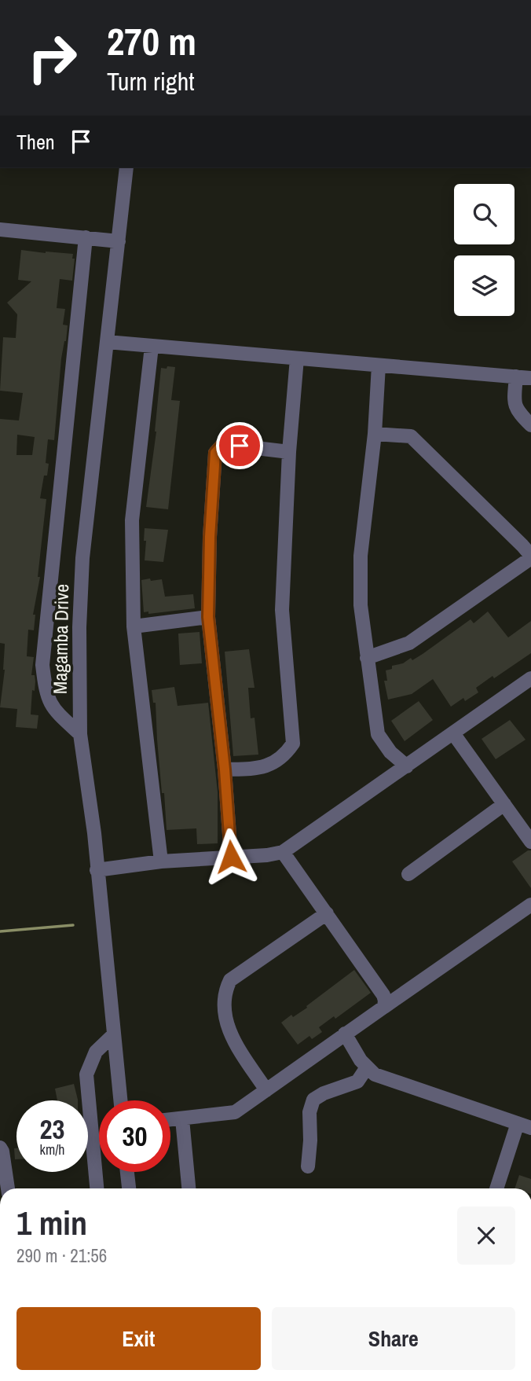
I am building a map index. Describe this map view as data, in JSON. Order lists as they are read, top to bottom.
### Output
{
  "streets": {
    "street": ["Magamba Drive"]
  },
  "page": {
    "turn": ["270 m", "Turn right"],
    "then": "Then",
    "speed": "23 km/h",
    "limit": "30",
    "heading": ["1 min", "290 m · 21:56"],
    "buttons": ["Exit", "Share"]
  }
}
